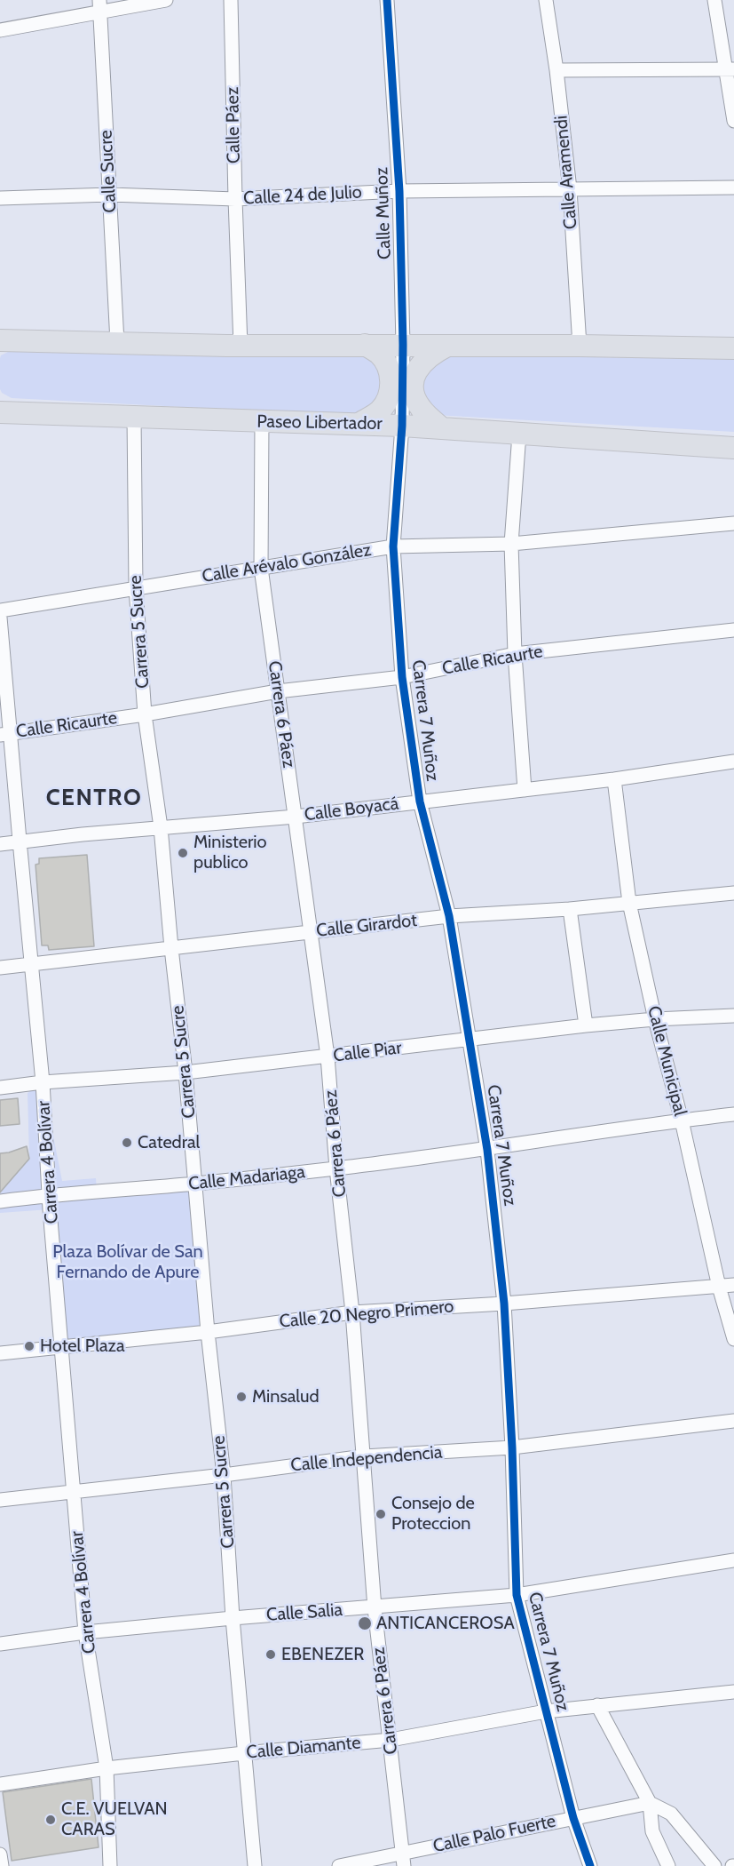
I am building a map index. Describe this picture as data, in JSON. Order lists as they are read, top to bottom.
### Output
{
  "streets": {
    "highway": ["Paseo Libertador"],
    "street": [
      "Calle Páez",
      "Calle Sucre",
      "Calle Aramendi",
      "Calle 24 de Julio",
      "Calle Muñoz",
      "Calle Arévalo González",
      "Carrera 5 Sucre",
      "Calle Ricaurte",
      "Carrera 6 Páez",
      "Carrera 7 Muñoz",
      "Calle Boyacá",
      "Calle Girardot",
      "Calle Piar",
      "Calle Municipal",
      "Carrera 4 Bolívar",
      "Calle Madariaga",
      "Calle 20 Negro Primero",
      "Calle Independencia",
      "Calle Salia",
      "Calle Diamante",
      "Calle Palo Fuerte"
    ]
  },
  "crossings": [
    ["Calle Páez", "Calle 24 de Julio"],
    ["Calle Sucre", "Calle 24 de Julio"],
    ["Calle Aramendi", "Calle 24 de Julio"],
    ["Calle 24 de Julio", "Calle Muñoz"],
    ["Calle Muñoz", "Paseo Libertador"],
    ["Calle Muñoz", "Carrera 7 Muñoz"],
    ["Paseo Libertador", "Carrera 5 Sucre"],
    ["Paseo Libertador", "Carrera 6 Páez"],
    ["Paseo Libertador", "Carrera 7 Muñoz"],
    ["Calle Arévalo González", "Carrera 5 Sucre"],
    ["Calle Arévalo González", "Carrera 6 Páez"],
    ["Calle Arévalo González", "Carrera 7 Muñoz"],
    ["Carrera 5 Sucre", "Calle Ricaurte"],
    ["Carrera 5 Sucre", "Calle Boyacá"],
    ["Carrera 5 Sucre", "Calle Girardot"],
    ["Carrera 5 Sucre", "Calle Piar"],
    ["Carrera 5 Sucre", "Calle Madariaga"],
    ["Carrera 5 Sucre", "Calle 20 Negro Primero"],
    ["Carrera 5 Sucre", "Calle Independencia"],
    ["Carrera 5 Sucre", "Calle Salia"],
    ["Carrera 5 Sucre", "Calle Diamante"],
    ["Calle Ricaurte", "Carrera 6 Páez"],
    ["Calle Ricaurte", "Carrera 7 Muñoz"],
    ["Calle Ricaurte", "Carrera 4 Bolívar"],
    ["Carrera 6 Páez", "Calle Boyacá"],
    ["Carrera 6 Páez", "Calle Girardot"],
    ["Carrera 6 Páez", "Calle Piar"],
    ["Carrera 6 Páez", "Calle Madariaga"],
    ["Carrera 6 Páez", "Calle 20 Negro Primero"],
    ["Carrera 6 Páez", "Calle Independencia"],
    ["Carrera 6 Páez", "Calle Salia"],
    ["Carrera 6 Páez", "Calle Diamante"],
    ["Carrera 6 Páez", "Calle Palo Fuerte"],
    ["Carrera 7 Muñoz", "Calle Boyacá"],
    ["Carrera 7 Muñoz", "Calle Girardot"],
    ["Carrera 7 Muñoz", "Calle Piar"],
    ["Carrera 7 Muñoz", "Calle Madariaga"],
    ["Carrera 7 Muñoz", "Calle 20 Negro Primero"],
    ["Carrera 7 Muñoz", "Calle Independencia"],
    ["Carrera 7 Muñoz", "Calle Salia"],
    ["Carrera 7 Muñoz", "Calle Diamante"],
    ["Carrera 7 Muñoz", "Calle Palo Fuerte"],
    ["Calle Boyacá", "Calle Municipal"],
    ["Calle Boyacá", "Carrera 4 Bolívar"],
    ["Calle Girardot", "Calle Municipal"],
    ["Calle Girardot", "Carrera 4 Bolívar"],
    ["Calle Piar", "Calle Municipal"],
    ["Calle Piar", "Carrera 4 Bolívar"],
    ["Calle Municipal", "Calle Madariaga"],
    ["Calle Municipal", "Calle 20 Negro Primero"],
    ["Carrera 4 Bolívar", "Calle Madariaga"],
    ["Carrera 4 Bolívar", "Calle 20 Negro Primero"],
    ["Carrera 4 Bolívar", "Calle Independencia"],
    ["Carrera 4 Bolívar", "Calle Salia"],
    ["Carrera 4 Bolívar", "Calle Diamante"]
  ],
  "districts": ["CENTRO"],
  "parks": ["Plaza Bolívar de San Fernando de Apure"],
  "places": [
    "Ministerio publico",
    "Catedral",
    "Hotel Plaza",
    "Minsalud",
    "Consejo de Proteccion",
    "ANTICANCEROSA",
    "EBENEZER",
    "C.E. VUELVAN CARAS"
  ]
}
